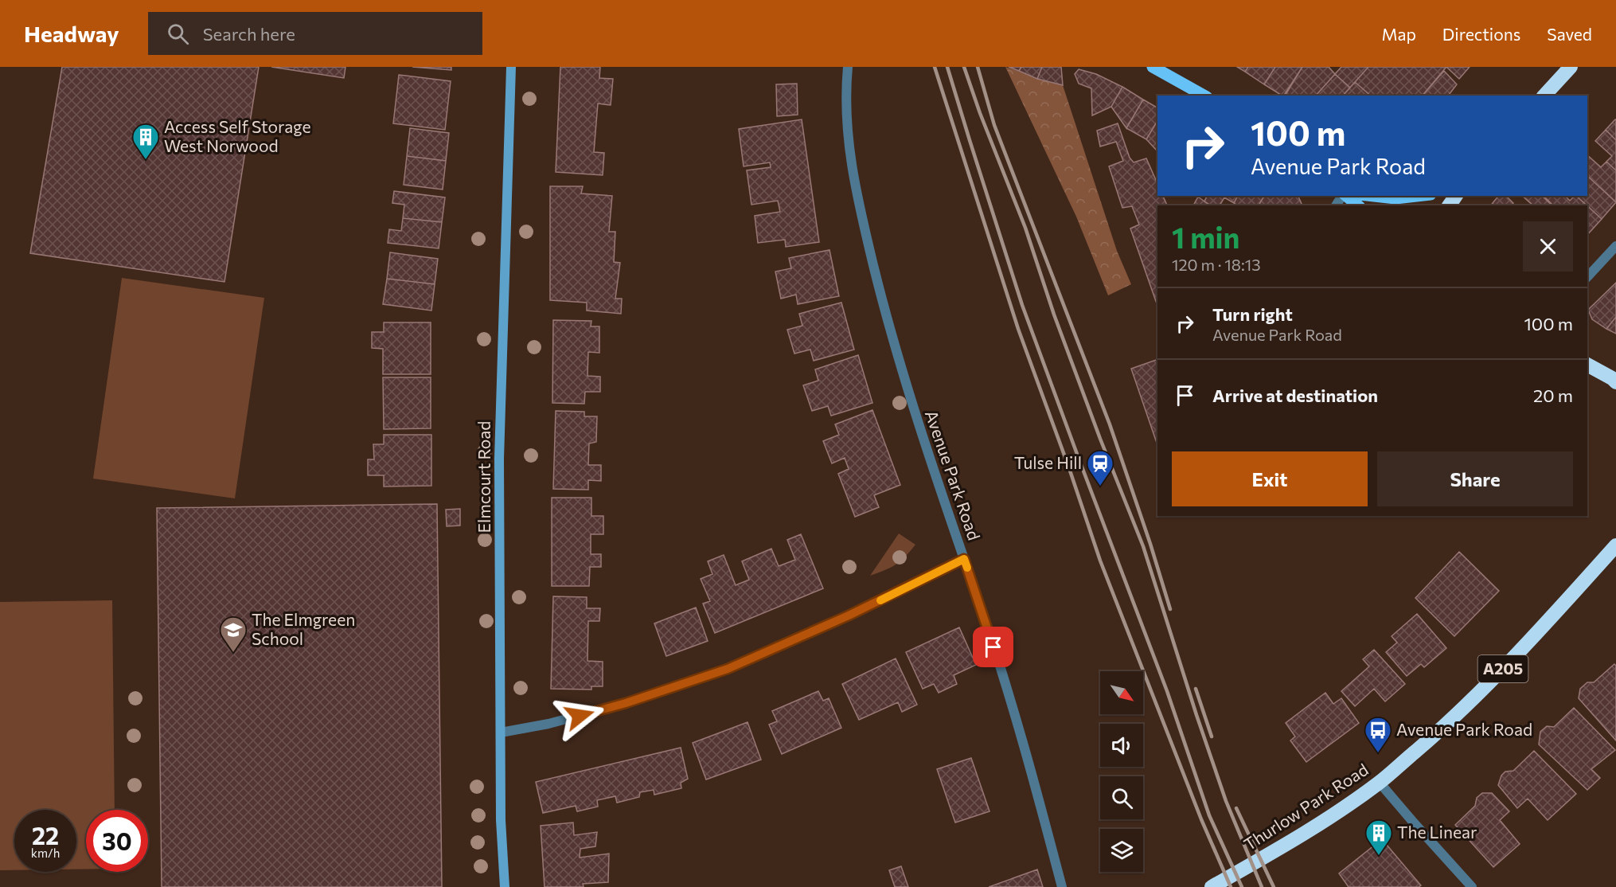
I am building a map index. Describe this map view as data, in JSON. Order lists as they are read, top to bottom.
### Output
{
  "streets": {
    "highway": ["A205", "Thurlow Park Road"],
    "street": ["Avenue Park Road", "Elmcourt Road"]
  },
  "places": {
    "building": ["Access Self Storage West Norwood", "The Linear"],
    "station": ["Tulse Hill"],
    "school or university": ["The Elmgreen School"],
    "bus stop": ["Avenue Park Road"]
  },
  "north": "bottom right",
  "page": {
    "header": "Headway",
    "search": "Search here",
    "nav": ["Map", "Directions", "Saved"],
    "turn": ["100 m", "Avenue Park Road"],
    "heading": ["1 min", "120 m · 18:13"],
    "list": [
      {
        "name": "Turn right",
        "note": "Avenue Park Road",
        "value": "100 m"
      },
      {
        "name": "Arrive at destination",
        "value": "20 m"
      }
    ],
    "buttons": ["Exit", "Share"],
    "speed": "22 km/h",
    "limit": "30"
  }
}
